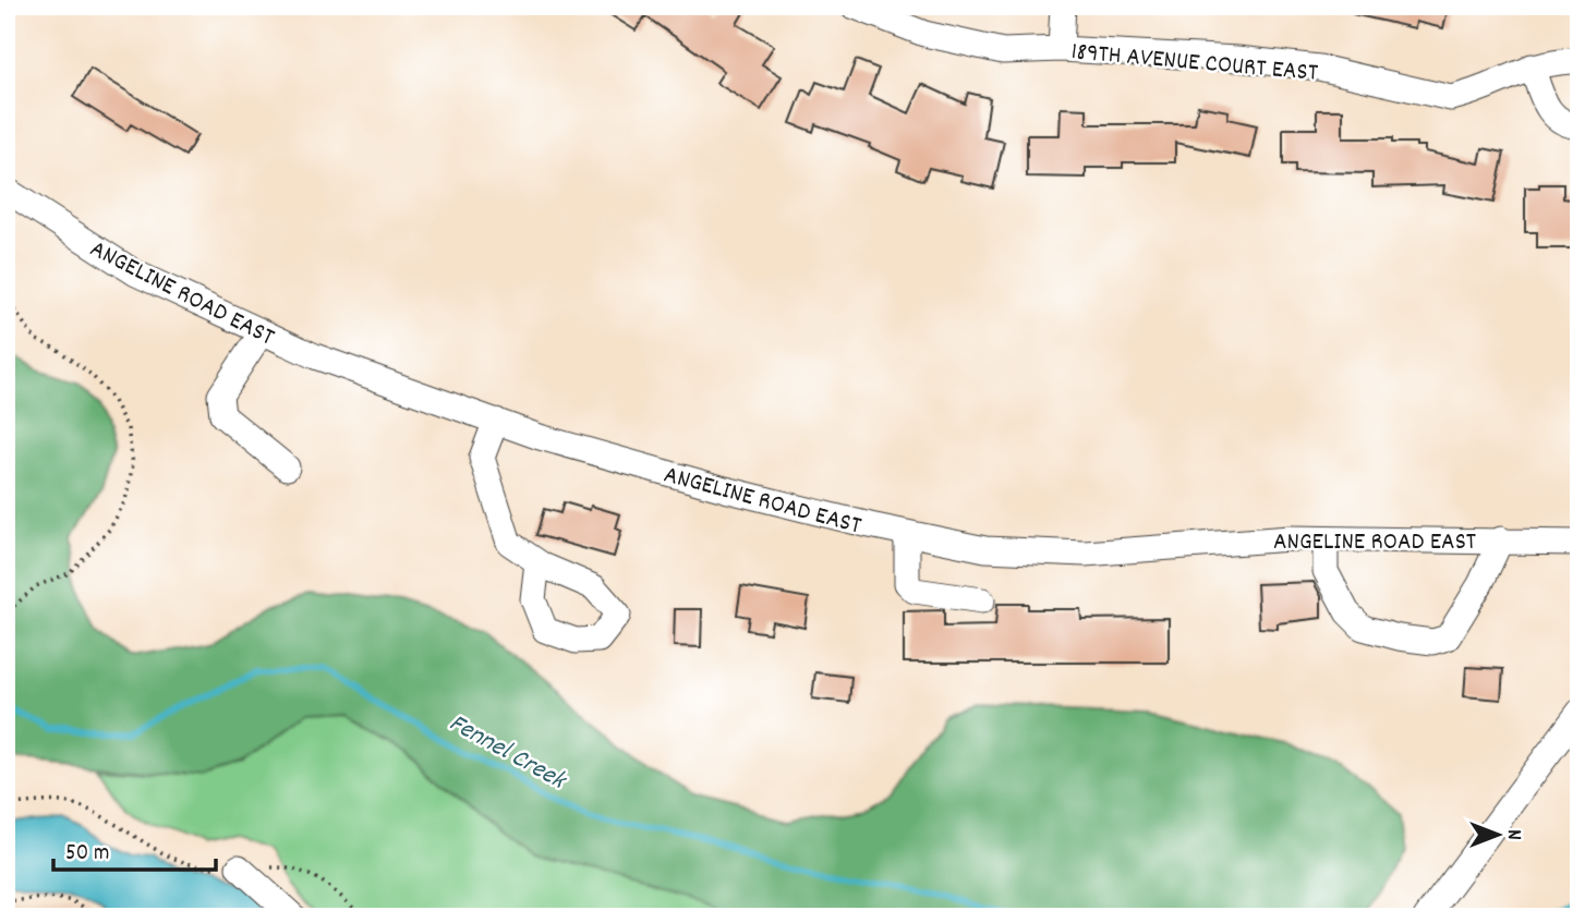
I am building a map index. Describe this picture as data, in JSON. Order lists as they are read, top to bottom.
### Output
{
  "streets": {
    "street": ["189TH AVENUE COURT EAST", "ANGELINE ROAD EAST"]
  },
  "water": ["Fennel Creek"],
  "scale_bar": "50 m",
  "north": "right"
}
